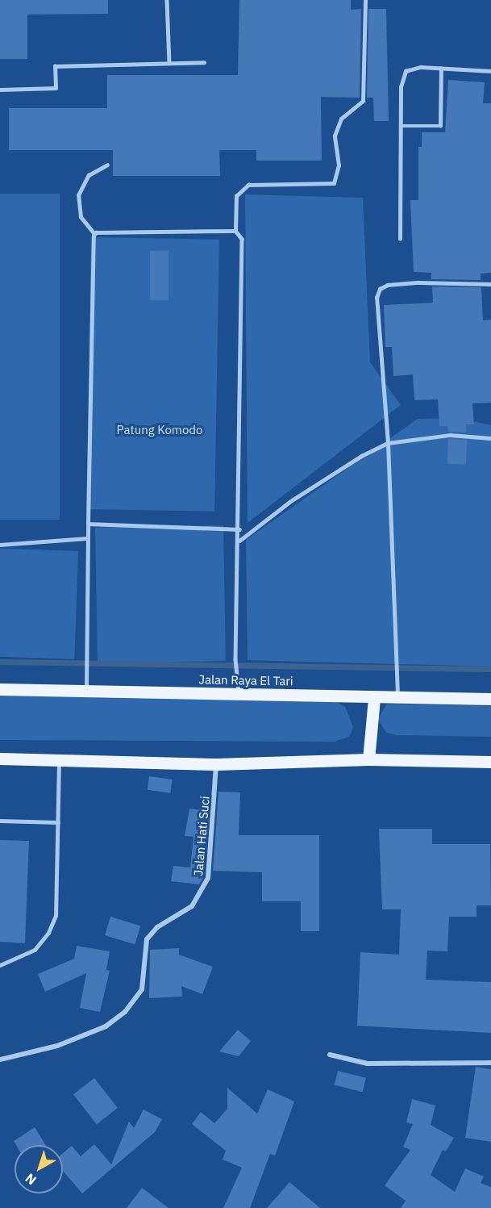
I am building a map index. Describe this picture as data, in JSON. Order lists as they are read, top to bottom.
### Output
{
  "streets": {
    "main road": ["Jalan Raya El Tari"],
    "street": ["Jalan Hati Suci"]
  },
  "parks": ["Patung Komodo"],
  "north": "bottom left"
}
